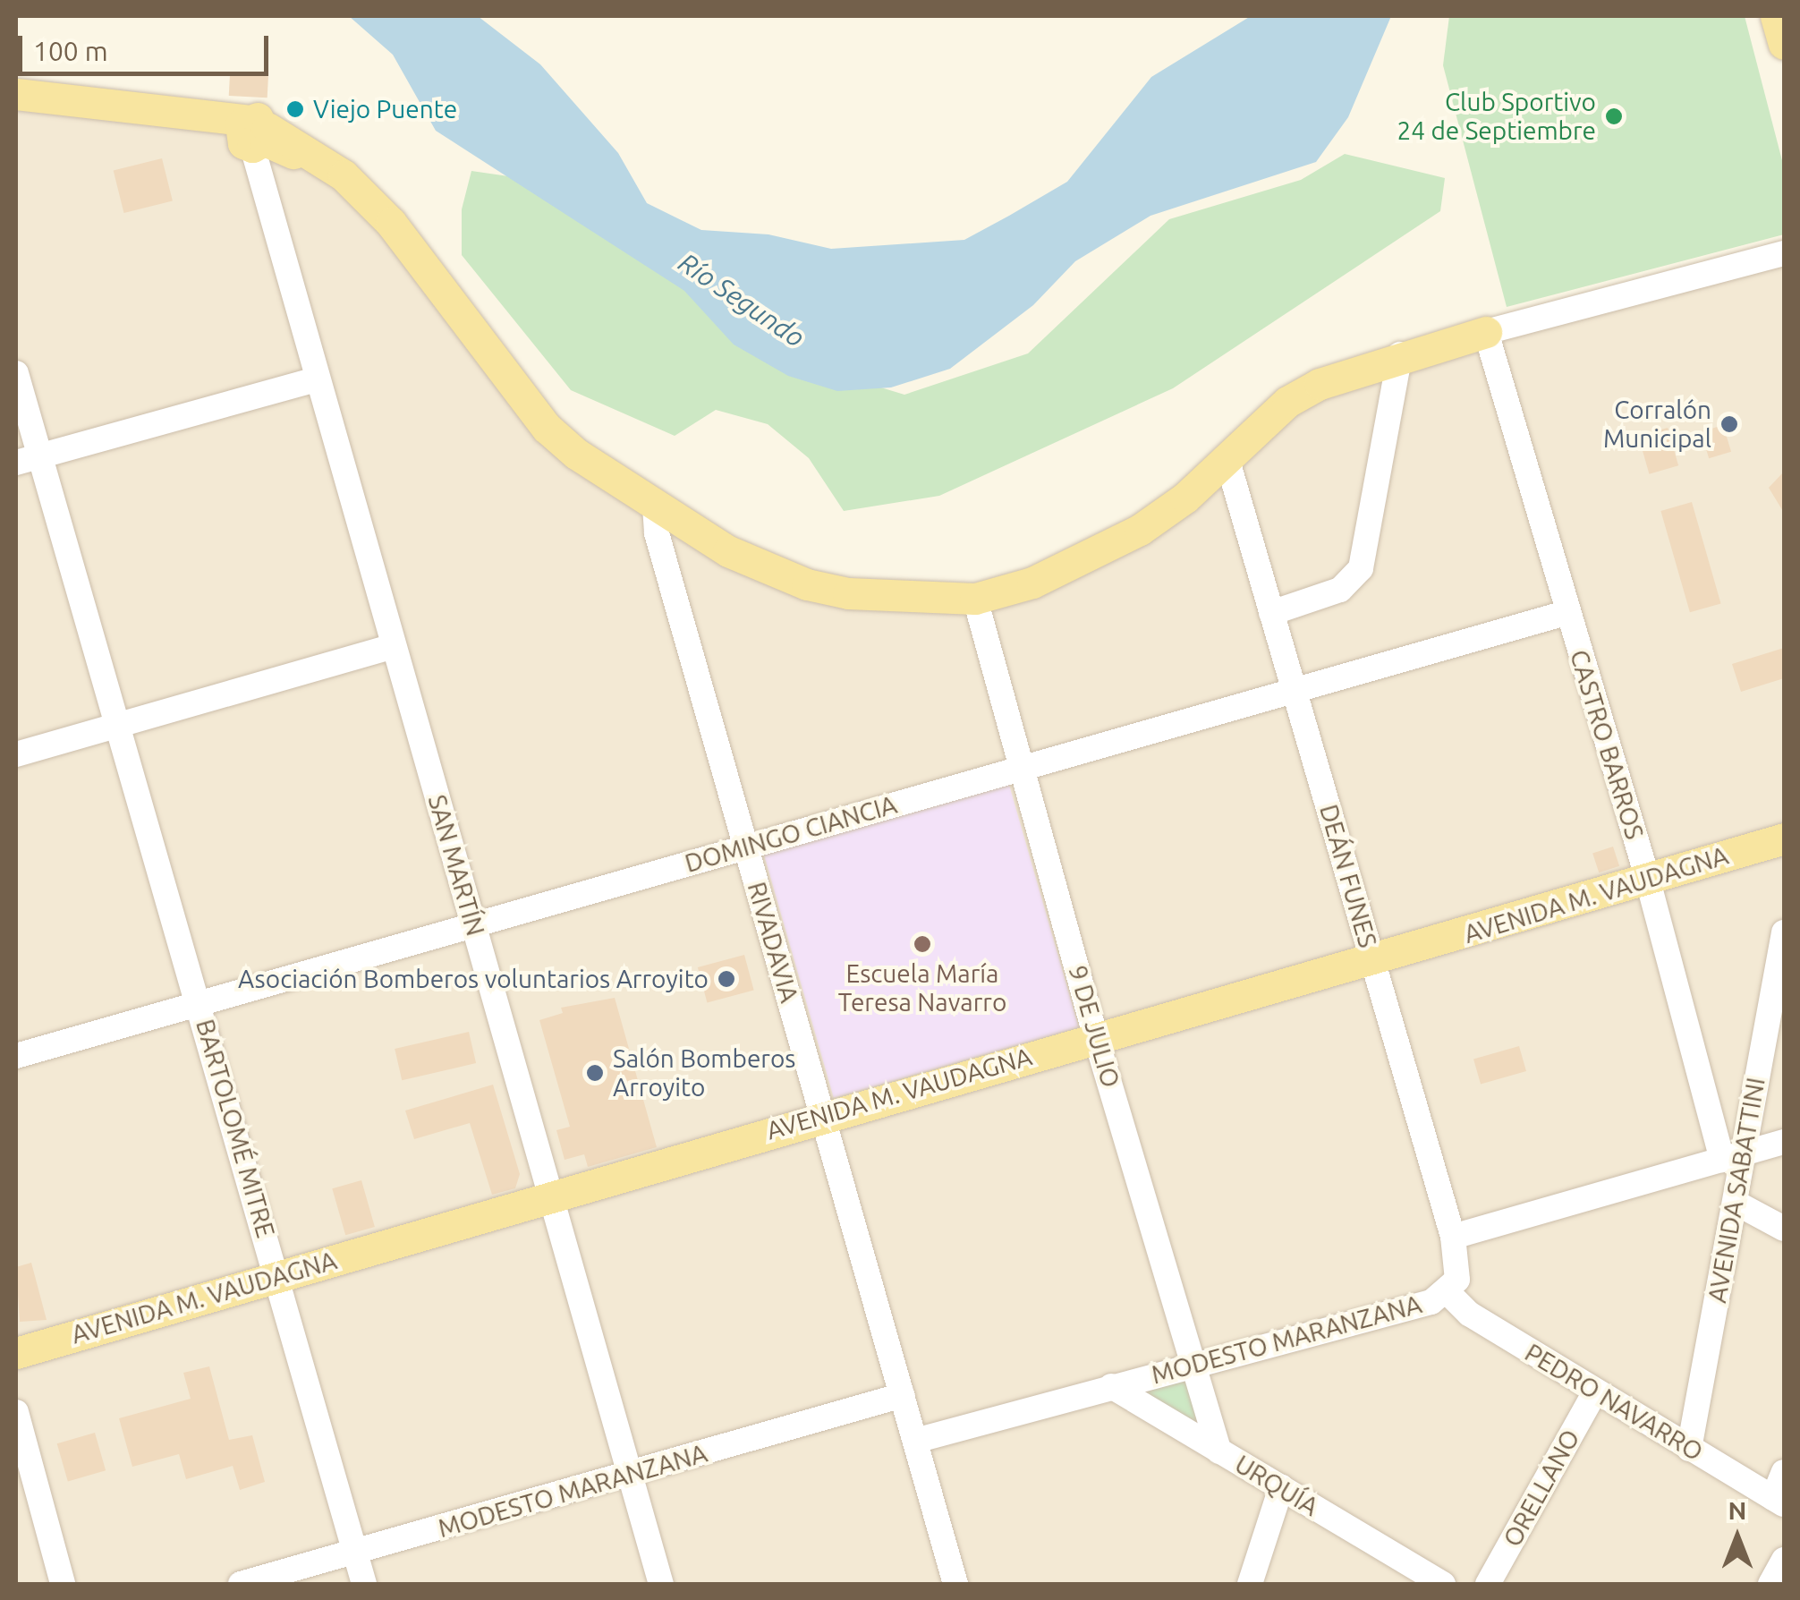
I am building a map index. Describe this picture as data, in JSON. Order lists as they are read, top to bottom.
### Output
{
  "streets": {
    "main road": ["AVENIDA M. VAUDAGNA"],
    "street": [
      "CASTRO BARROS",
      "DOMINGO CIANCIA",
      "SAN MARTÍN",
      "DEÁN FUNES",
      "RIVADAVIA",
      "9 DE JULIO",
      "BARTOLOMÉ MITRE",
      "AVENIDA SABATTINI",
      "MODESTO MARANZANA",
      "PEDRO NAVARRO",
      "URQUÍA",
      "ORELLANO"
    ]
  },
  "crossings": [
    ["CASTRO BARROS", "DOMINGO CIANCIA"],
    ["CASTRO BARROS", "AVENIDA M. VAUDAGNA"],
    ["CASTRO BARROS", "AVENIDA SABATTINI"],
    ["DOMINGO CIANCIA", "SAN MARTÍN"],
    ["DOMINGO CIANCIA", "DEÁN FUNES"],
    ["DOMINGO CIANCIA", "RIVADAVIA"],
    ["DOMINGO CIANCIA", "9 DE JULIO"],
    ["DOMINGO CIANCIA", "BARTOLOMÉ MITRE"],
    ["SAN MARTÍN", "AVENIDA M. VAUDAGNA"],
    ["SAN MARTÍN", "MODESTO MARANZANA"],
    ["DEÁN FUNES", "AVENIDA M. VAUDAGNA"],
    ["DEÁN FUNES", "MODESTO MARANZANA"],
    ["DEÁN FUNES", "PEDRO NAVARRO"],
    ["AVENIDA M. VAUDAGNA", "RIVADAVIA"],
    ["AVENIDA M. VAUDAGNA", "9 DE JULIO"],
    ["AVENIDA M. VAUDAGNA", "BARTOLOMÉ MITRE"],
    ["RIVADAVIA", "MODESTO MARANZANA"],
    ["9 DE JULIO", "MODESTO MARANZANA"],
    ["9 DE JULIO", "URQUÍA"],
    ["BARTOLOMÉ MITRE", "MODESTO MARANZANA"],
    ["AVENIDA SABATTINI", "PEDRO NAVARRO"],
    ["MODESTO MARANZANA", "PEDRO NAVARRO"],
    ["MODESTO MARANZANA", "URQUÍA"],
    ["PEDRO NAVARRO", "ORELLANO"]
  ],
  "water": ["Río Segundo"],
  "places": [
    "Viejo Puente",
    "Club Sportivo 24 de Septiembre",
    "Corralón Municipal",
    "Escuela María Teresa Navarro",
    "Asociación Bomberos voluntarios Arroyito",
    "Salón Bomberos Arroyito"
  ],
  "scale_bar": "100 m",
  "north": "top"
}
